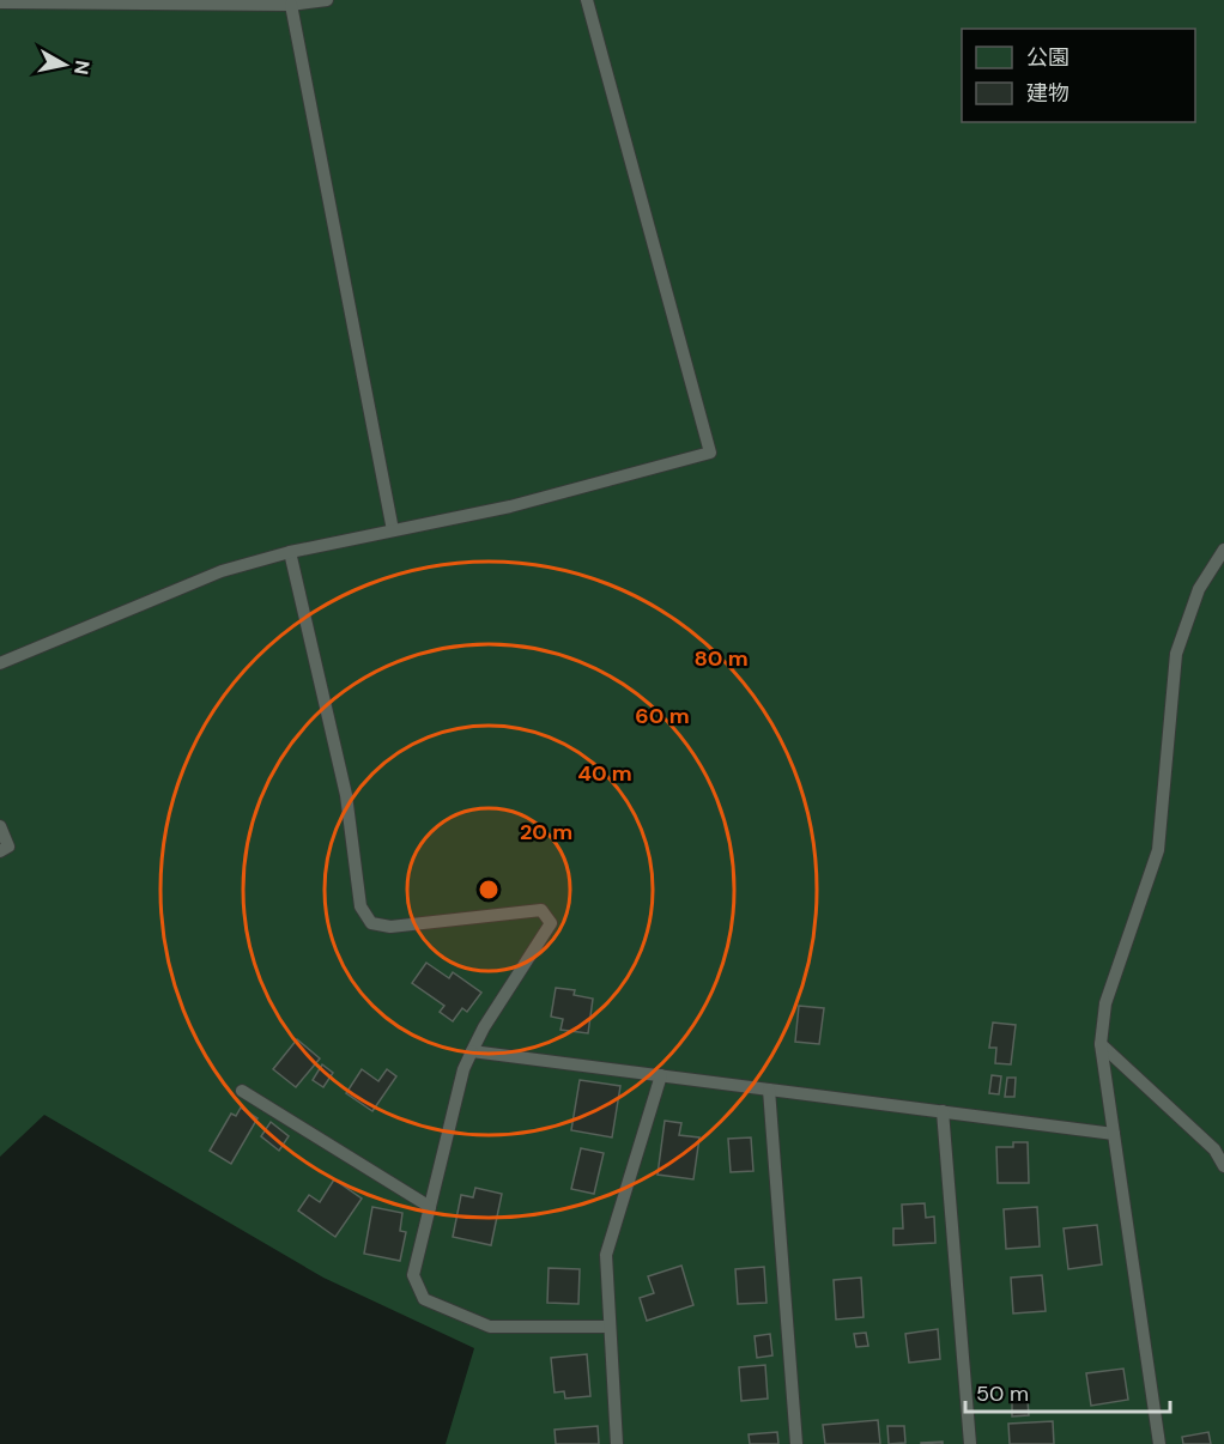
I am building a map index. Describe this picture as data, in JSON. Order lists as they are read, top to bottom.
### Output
{
  "legend": ["公園", "建物"],
  "scale_bar": "50 m",
  "north": "right",
  "rings": [
    "80 m",
    "60 m",
    "40 m",
    "20 m"
  ]
}
